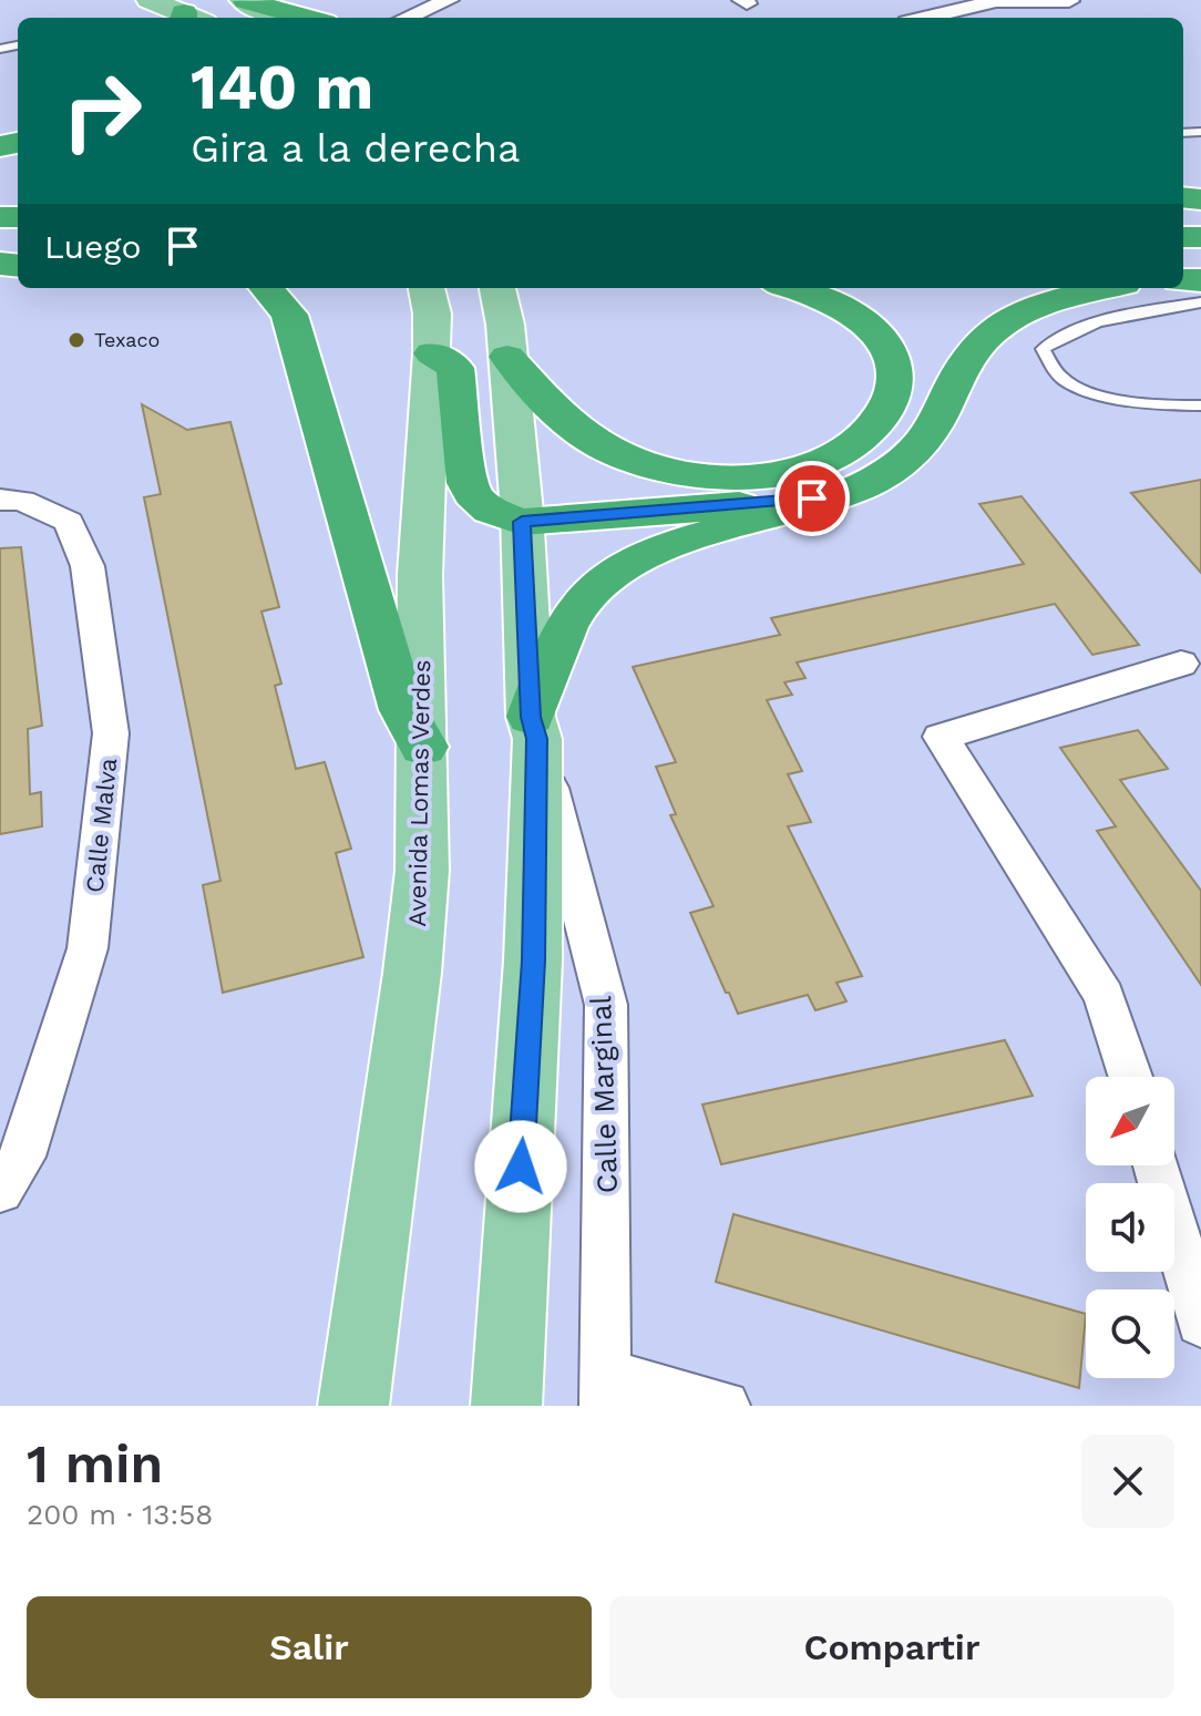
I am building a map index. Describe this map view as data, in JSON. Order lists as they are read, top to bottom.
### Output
{
  "streets": {
    "main road": ["Avenida Lomas Verdes"],
    "street": ["Calle Malva", "Calle Marginal"]
  },
  "places": ["Texaco"],
  "north": "bottom left",
  "page": {
    "turn": ["140 m", "Gira a la derecha"],
    "then": "Luego",
    "heading": ["1 min", "200 m · 13:58"],
    "buttons": ["Salir", "Compartir"]
  }
}
